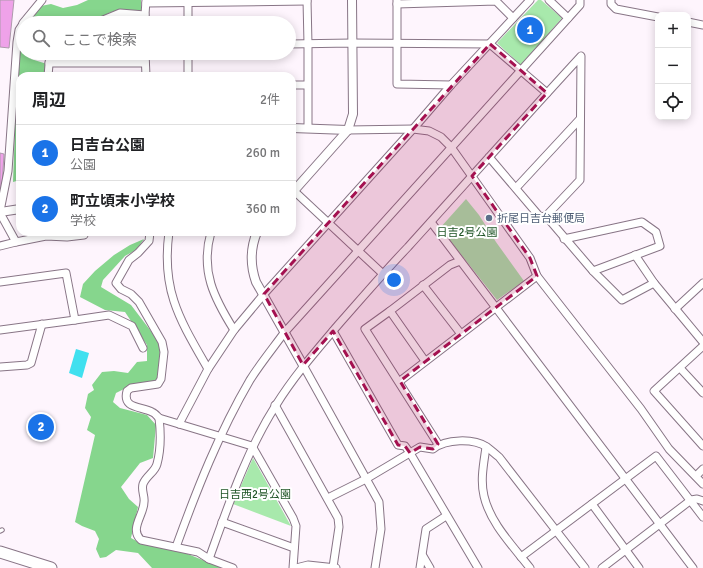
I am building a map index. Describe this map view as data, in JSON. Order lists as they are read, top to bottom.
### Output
{
  "parks": ["日吉2号公園", "日吉西2号公園"],
  "places": ["折尾日吉台郵便局"],
  "page": {
    "map_buttons": ["+", "−"],
    "pins": ["1", "2"],
    "search": "ここで検索",
    "heading": ["周辺", "2件"],
    "list": [
      {
        "mark": "1",
        "name": "日吉台公園",
        "note": "公園",
        "value": "260 m"
      },
      {
        "mark": "2",
        "name": "町立頃末小学校",
        "note": "学校",
        "value": "360 m"
      }
    ]
  }
}
